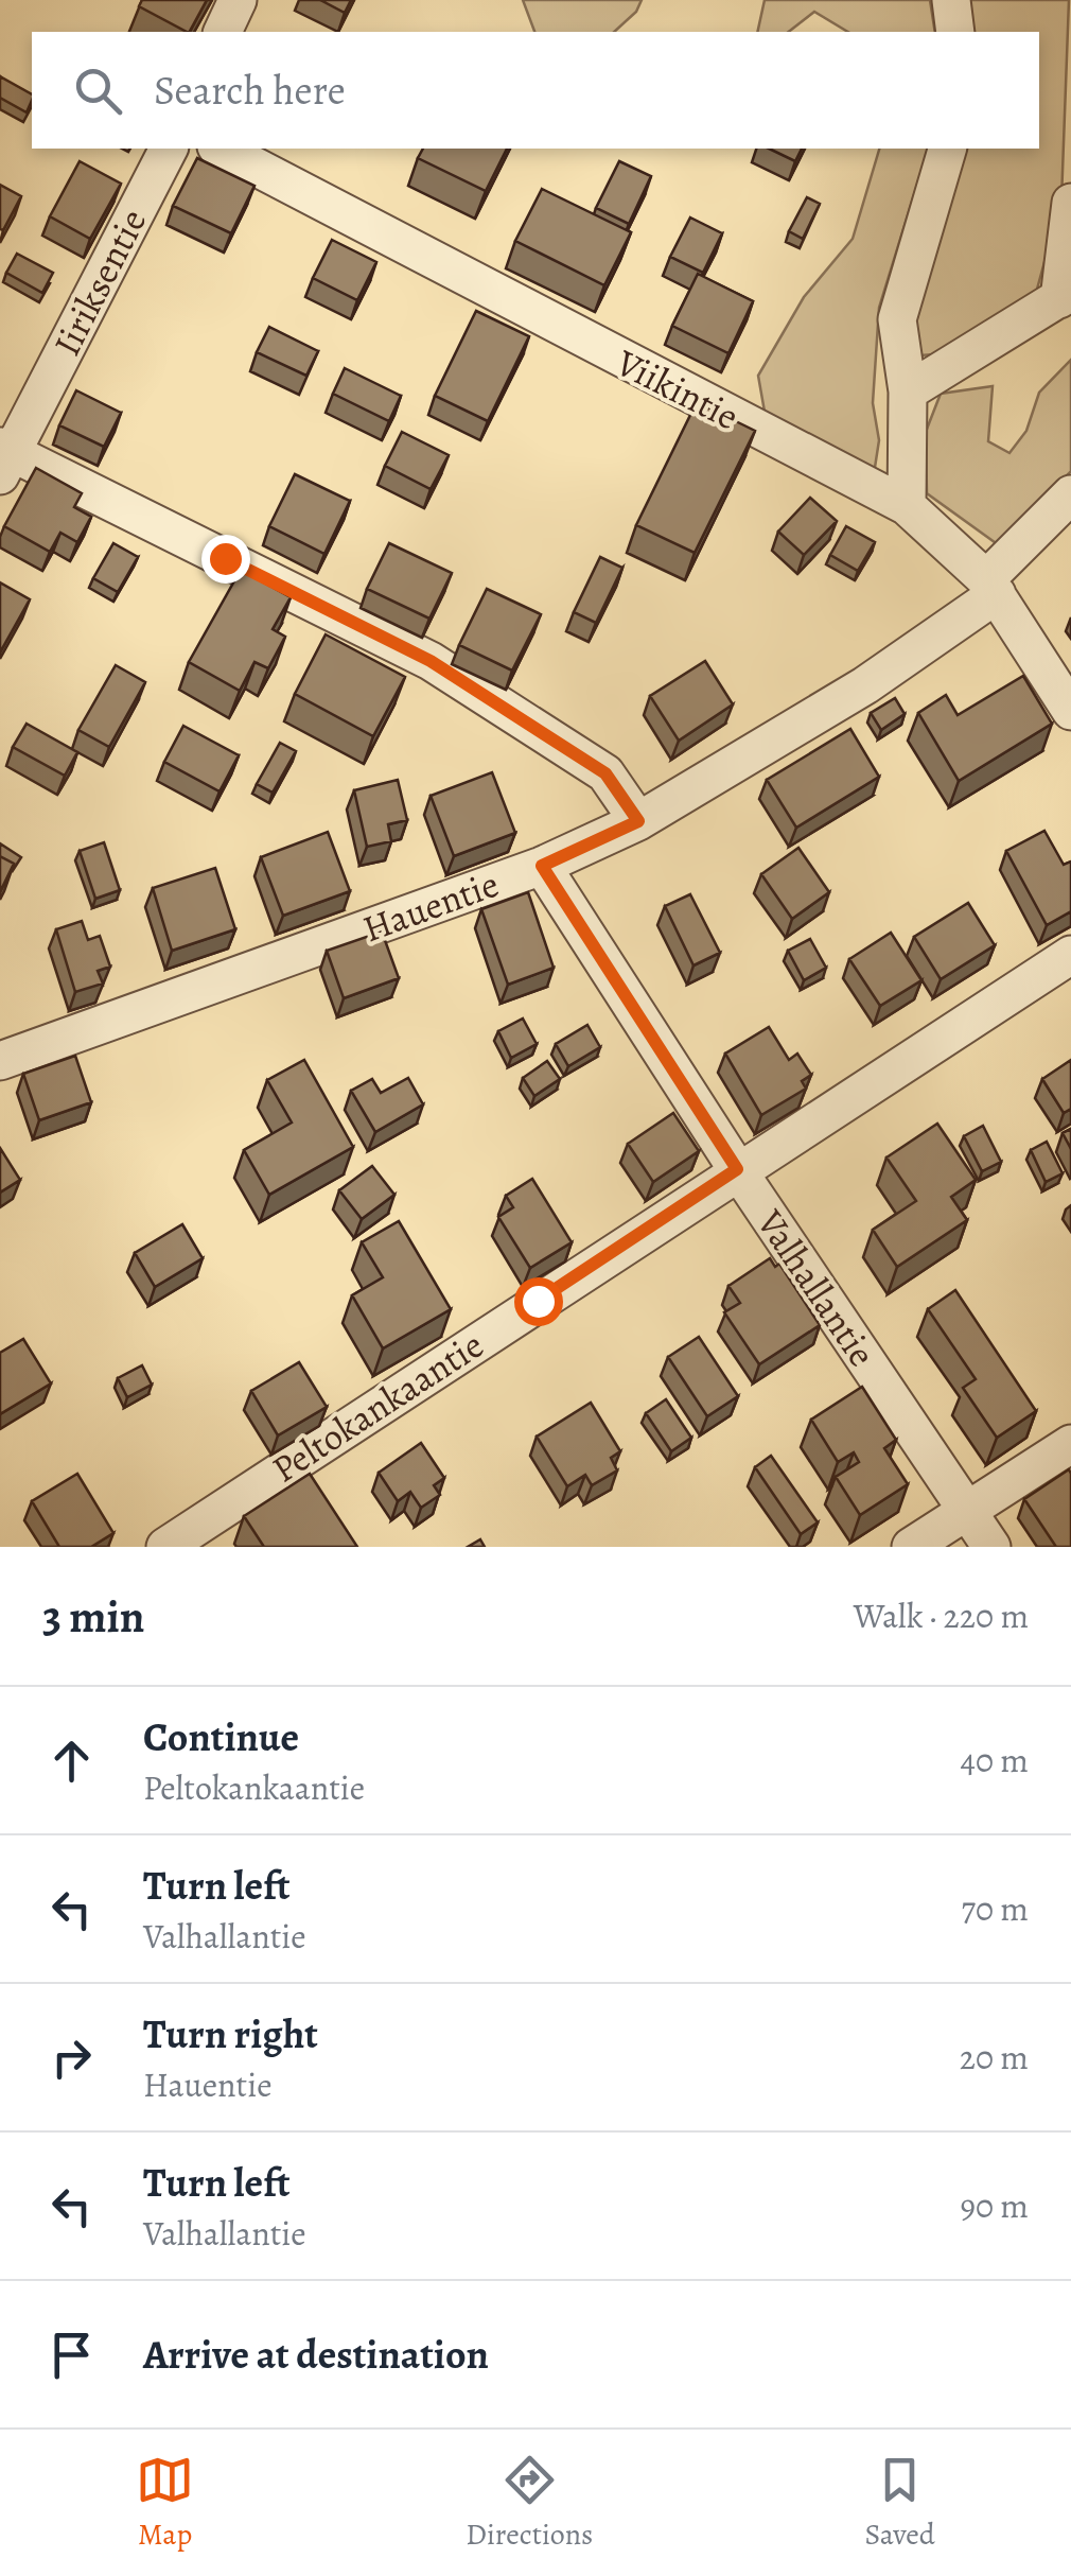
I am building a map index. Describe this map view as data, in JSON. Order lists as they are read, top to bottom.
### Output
{
  "streets": {
    "street": [
      "Iiriksentie",
      "Viikintie",
      "Hauentie",
      "Valhallantie",
      "Peltokankaantie"
    ]
  },
  "crossings": [
    ["Viikintie", "Hauentie"],
    ["Hauentie", "Valhallantie"],
    ["Valhallantie", "Peltokankaantie"]
  ],
  "page": {
    "search": "Search here",
    "heading": ["3 min", "Walk · 220 m"],
    "list": [
      ["Continue", "Peltokankaantie", "40 m"],
      ["Turn left", "Valhallantie", "70 m"],
      ["Turn right", "Hauentie", "20 m"],
      ["Turn left", "Valhallantie", "90 m"],
      "Arrive at destination"
    ],
    "nav": ["Map", "Directions", "Saved"]
  }
}
